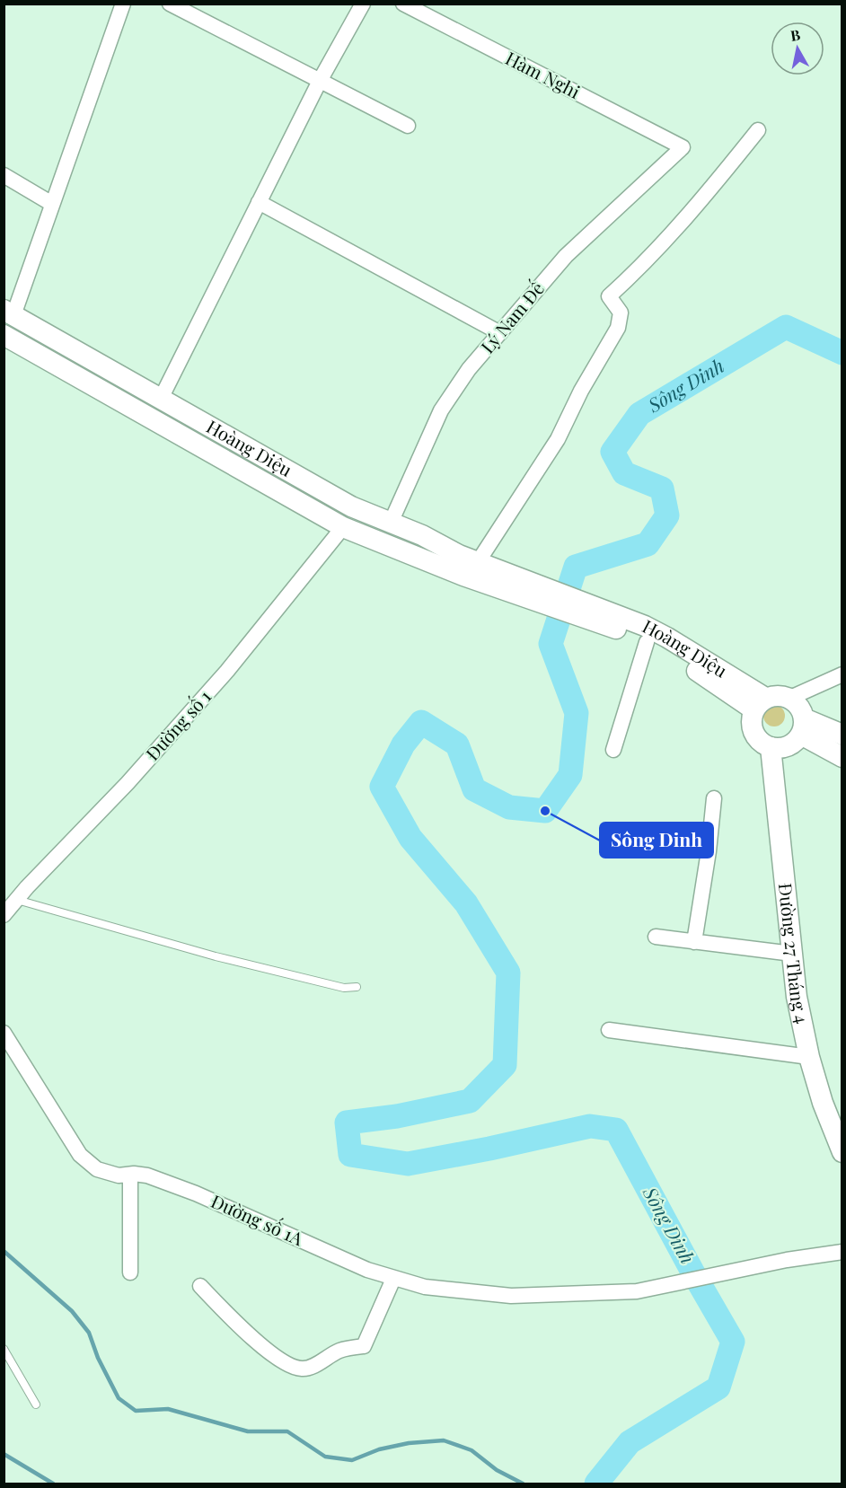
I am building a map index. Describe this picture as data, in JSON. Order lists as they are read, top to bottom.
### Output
{
  "streets": {
    "main road": ["Hoàng Diệu", "Đường 27 Tháng 4"],
    "street": [
      "Hàm Nghi",
      "Lý Nam Đế",
      "Đường số 1",
      "Đường số 1A"
    ]
  },
  "crossings": [
    ["Hàm Nghi", "Lý Nam Đế"],
    ["Lý Nam Đế", "Hoàng Diệu"],
    ["Hoàng Diệu", "Đường số 1"],
    ["Hoàng Diệu", "Đường 27 Tháng 4"]
  ],
  "water": ["Sông Dinh"],
  "places": ["Sông Dinh"],
  "north": "top"
}
